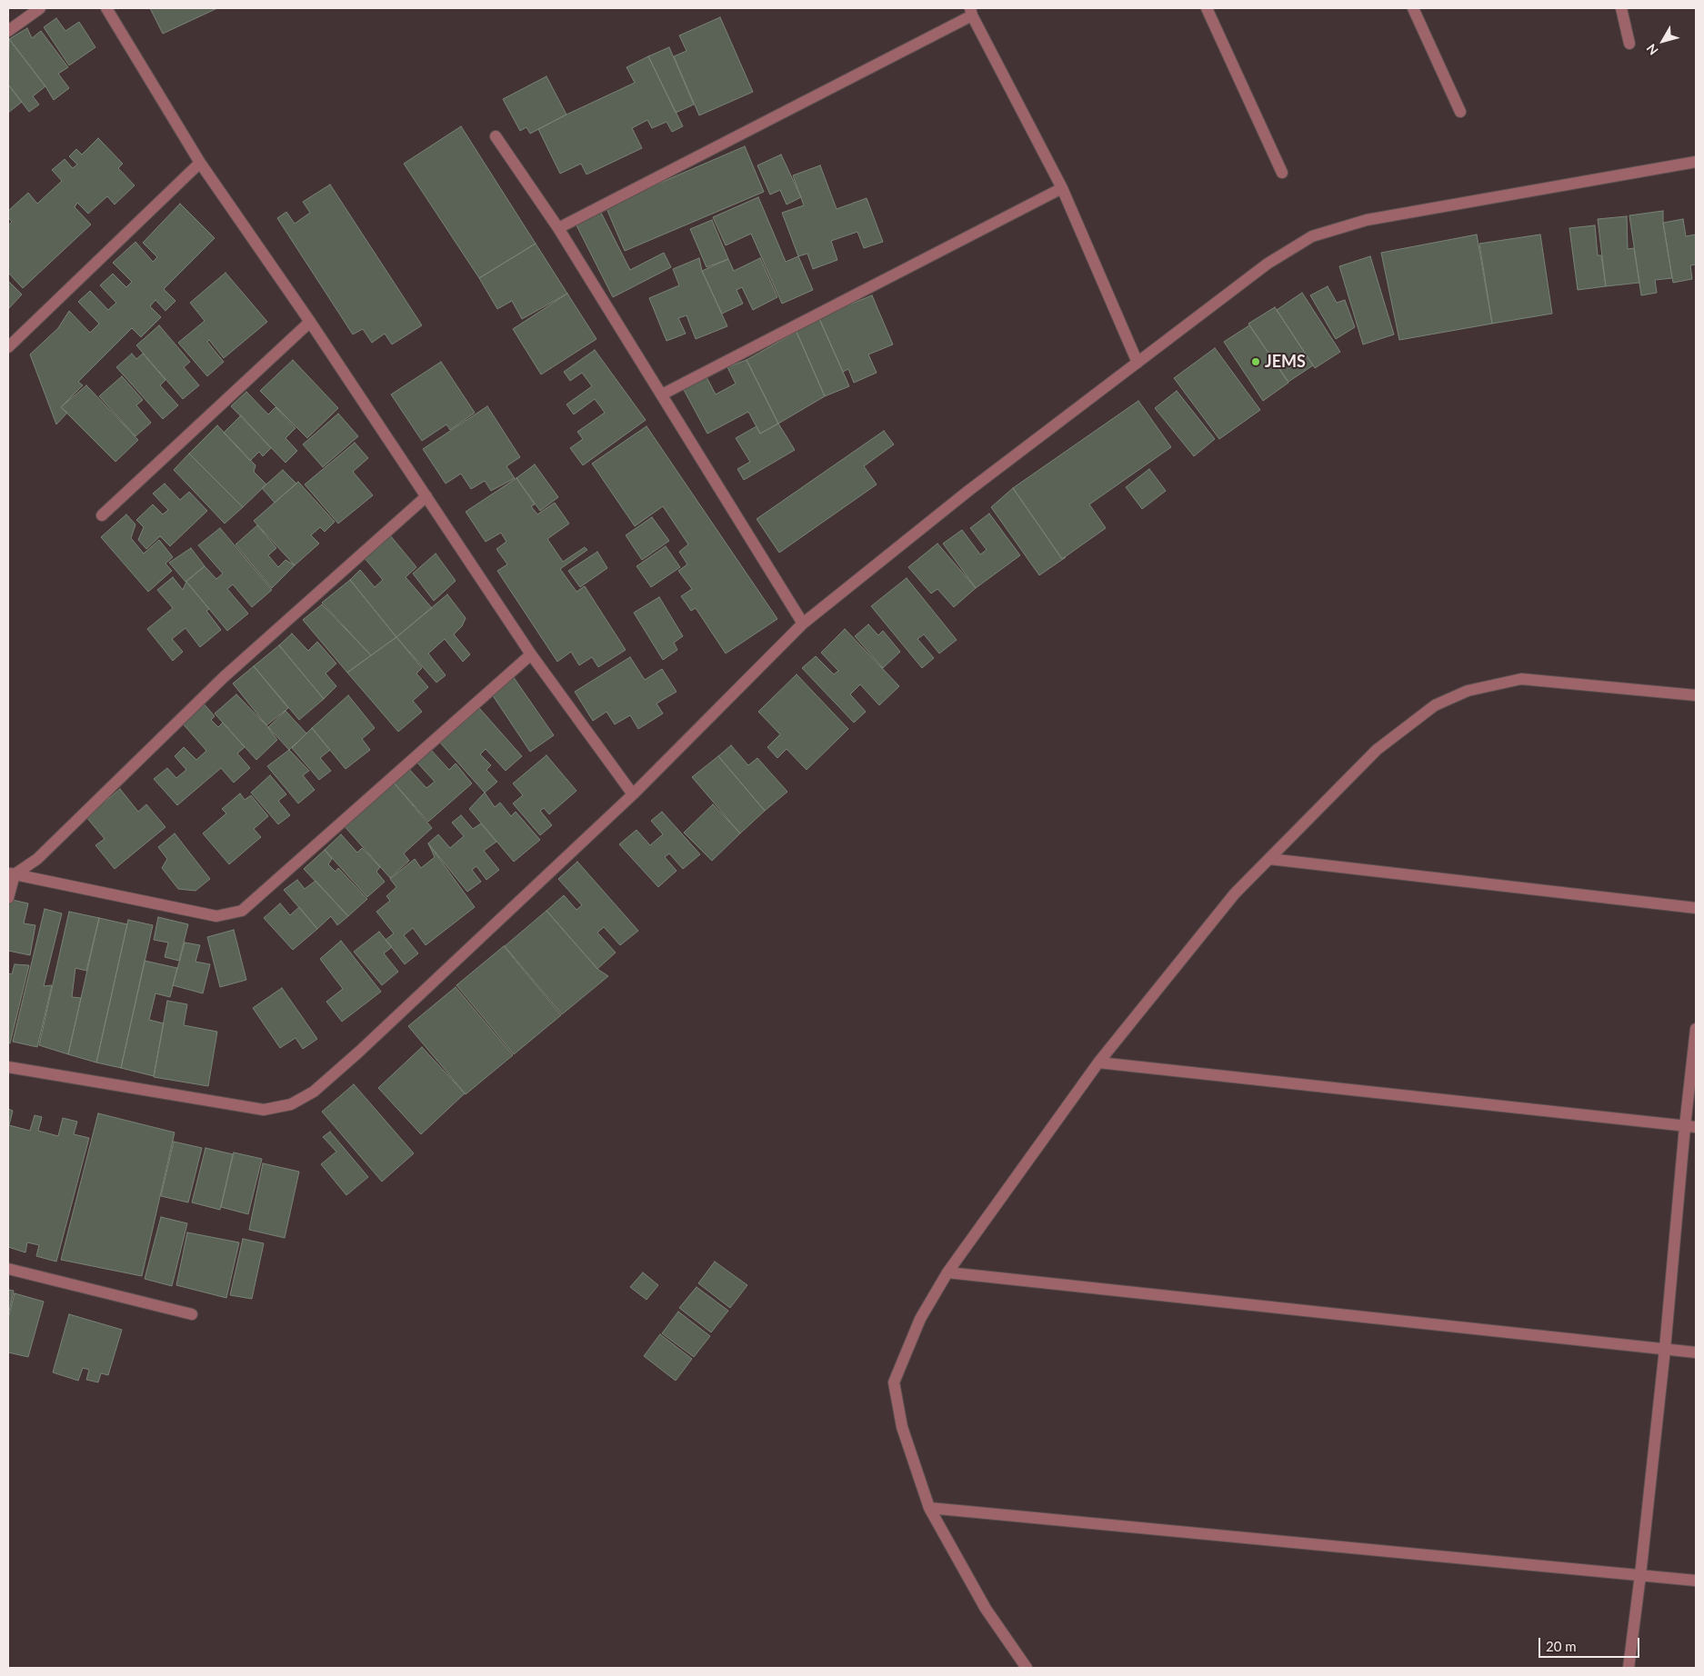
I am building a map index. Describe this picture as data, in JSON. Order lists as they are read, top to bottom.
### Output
{
  "places": ["JEMS"],
  "scale_bar": "20 m",
  "north": "bottom left"
}
